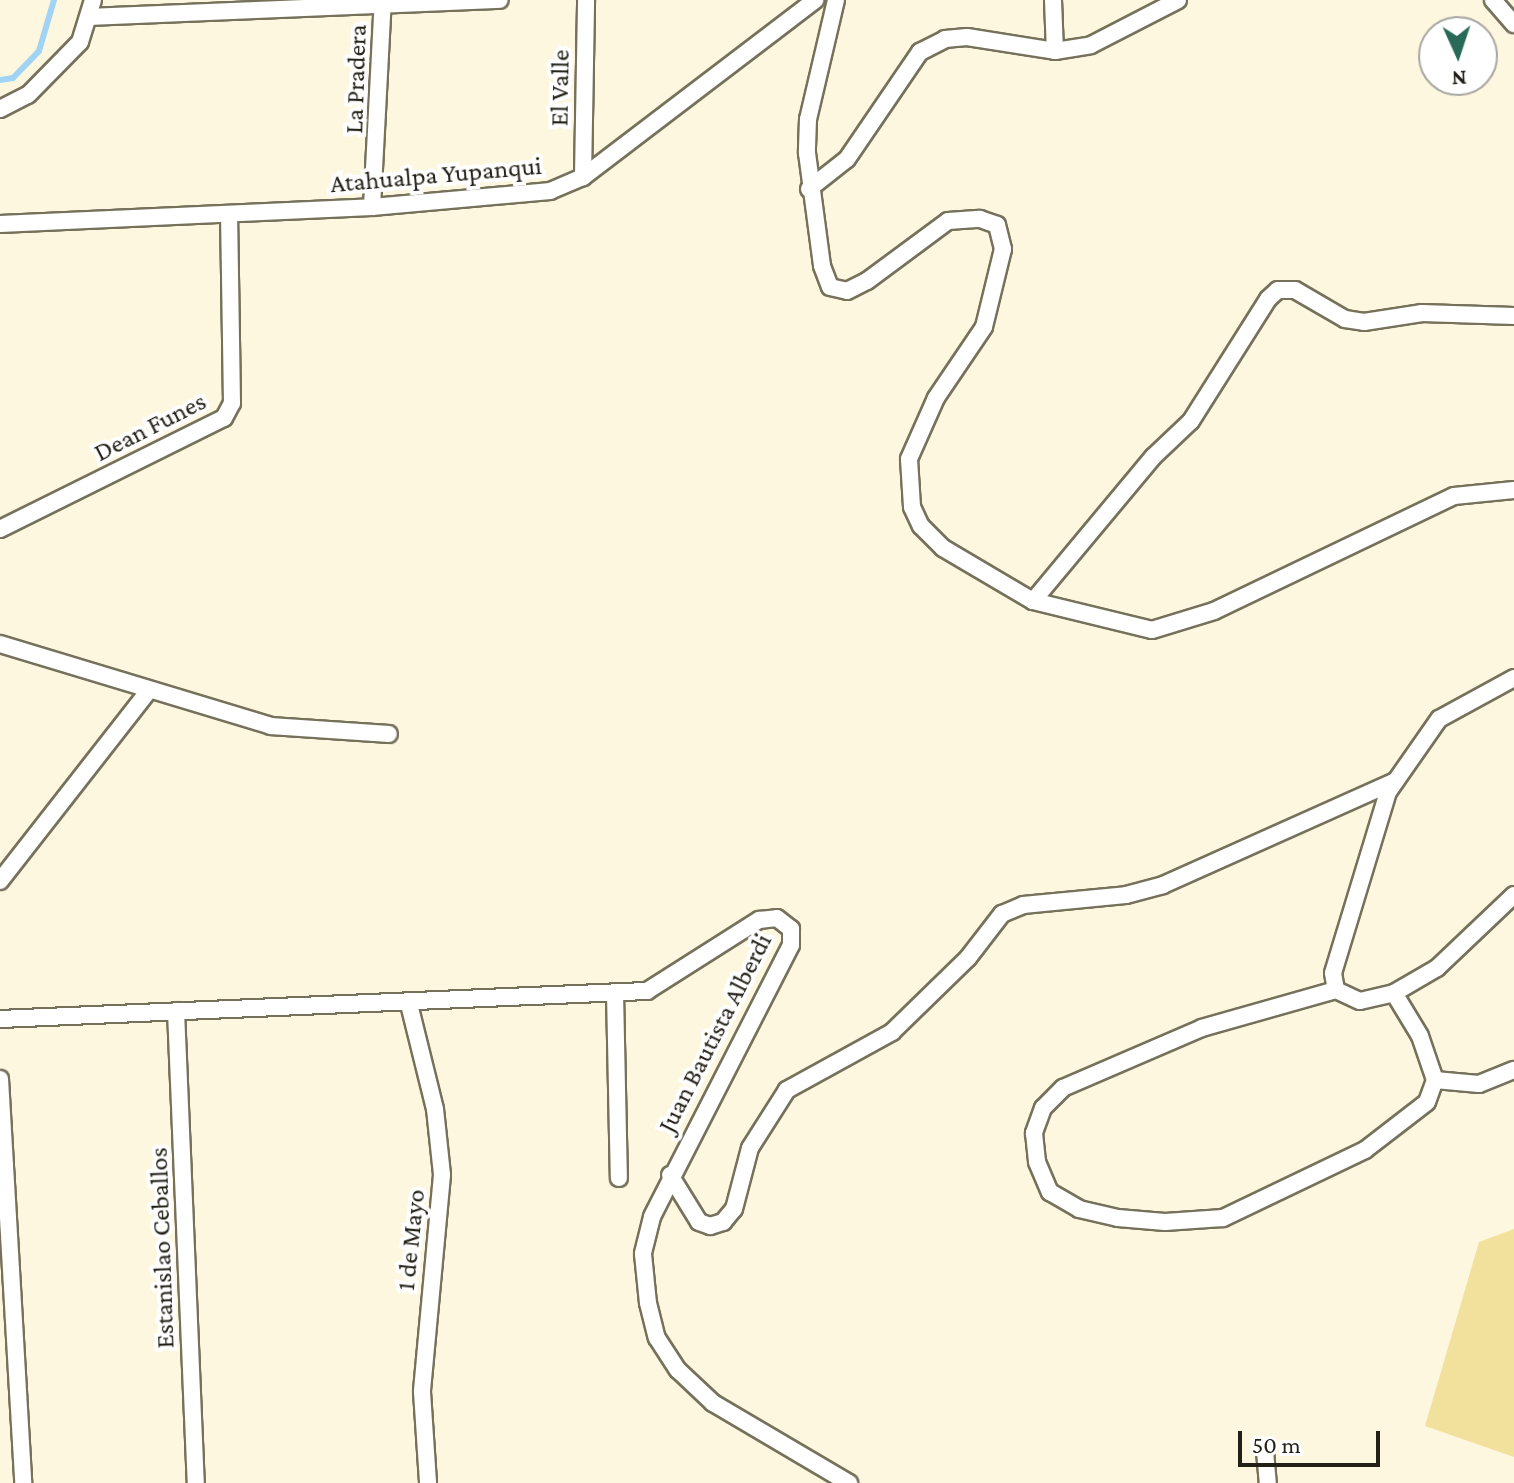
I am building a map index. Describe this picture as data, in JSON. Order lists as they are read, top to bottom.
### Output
{
  "streets": {
    "street": [
      "La Pradera",
      "El Valle",
      "Atahualpa Yupanqui",
      "Dean Funes",
      "Juan Bautista Alberdi",
      "1 de Mayo",
      "Estanislao Ceballos"
    ]
  },
  "crossings": [
    ["La Pradera", "Atahualpa Yupanqui"],
    ["El Valle", "Atahualpa Yupanqui"],
    ["Atahualpa Yupanqui", "Dean Funes"],
    ["Juan Bautista Alberdi", "1 de Mayo"],
    ["Juan Bautista Alberdi", "Estanislao Ceballos"]
  ],
  "scale_bar": "50 m",
  "north": "bottom"
}
